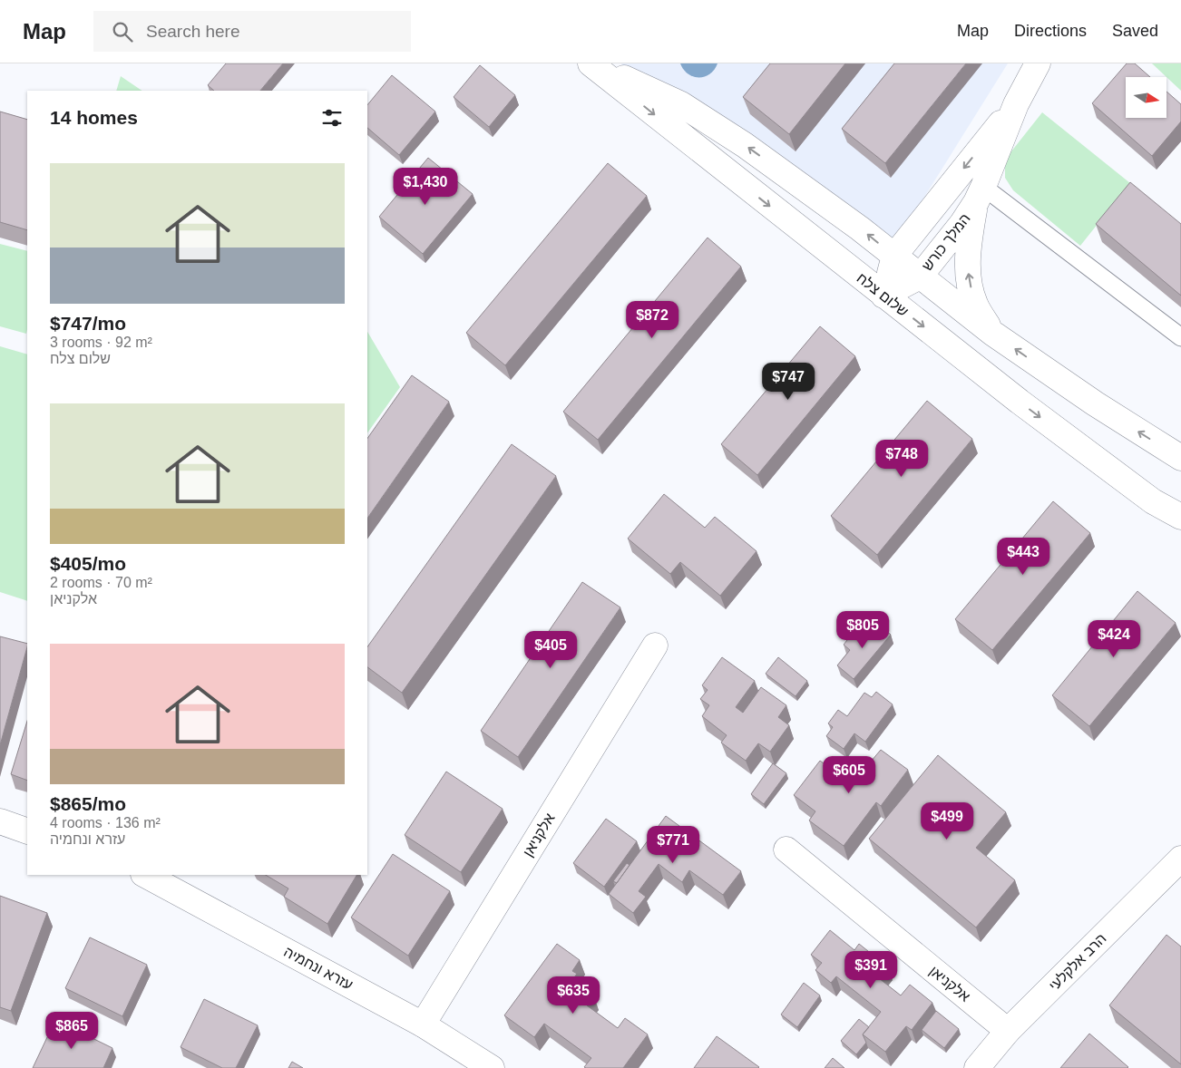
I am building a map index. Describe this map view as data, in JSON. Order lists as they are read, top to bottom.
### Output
{
  "streets": {
    "street": [
      "המלך כורש",
      "שלום צלח",
      "אלקניאן",
      "הרב אלקלעי",
      "עזרא ונחמיה"
    ]
  },
  "crossings": [
    ["המלך כורש", "שלום צלח"],
    ["אלקניאן", "הרב אלקלעי"],
    ["אלקניאן", "עזרא ונחמיה"]
  ],
  "north": "right",
  "page": {
    "header": "Map",
    "search": "Search here",
    "nav": ["Map", "Directions", "Saved"],
    "heading": "14 homes",
    "list": [
      {
        "name": "$747/mo",
        "note": "3 rooms · 92 m² · שלום צלח"
      },
      {
        "name": "$405/mo",
        "note": "2 rooms · 70 m² · אלקניאן"
      },
      {
        "name": "$865/mo",
        "note": "4 rooms · 136 m² · עזרא ונחמיה"
      }
    ],
    "price": [
      "$1,430",
      "$872",
      "$747",
      "$748",
      "$443",
      "$805",
      "$424",
      "$405",
      "$605",
      "$499",
      "$771",
      "$391",
      "$635",
      "$865"
    ]
  }
}
